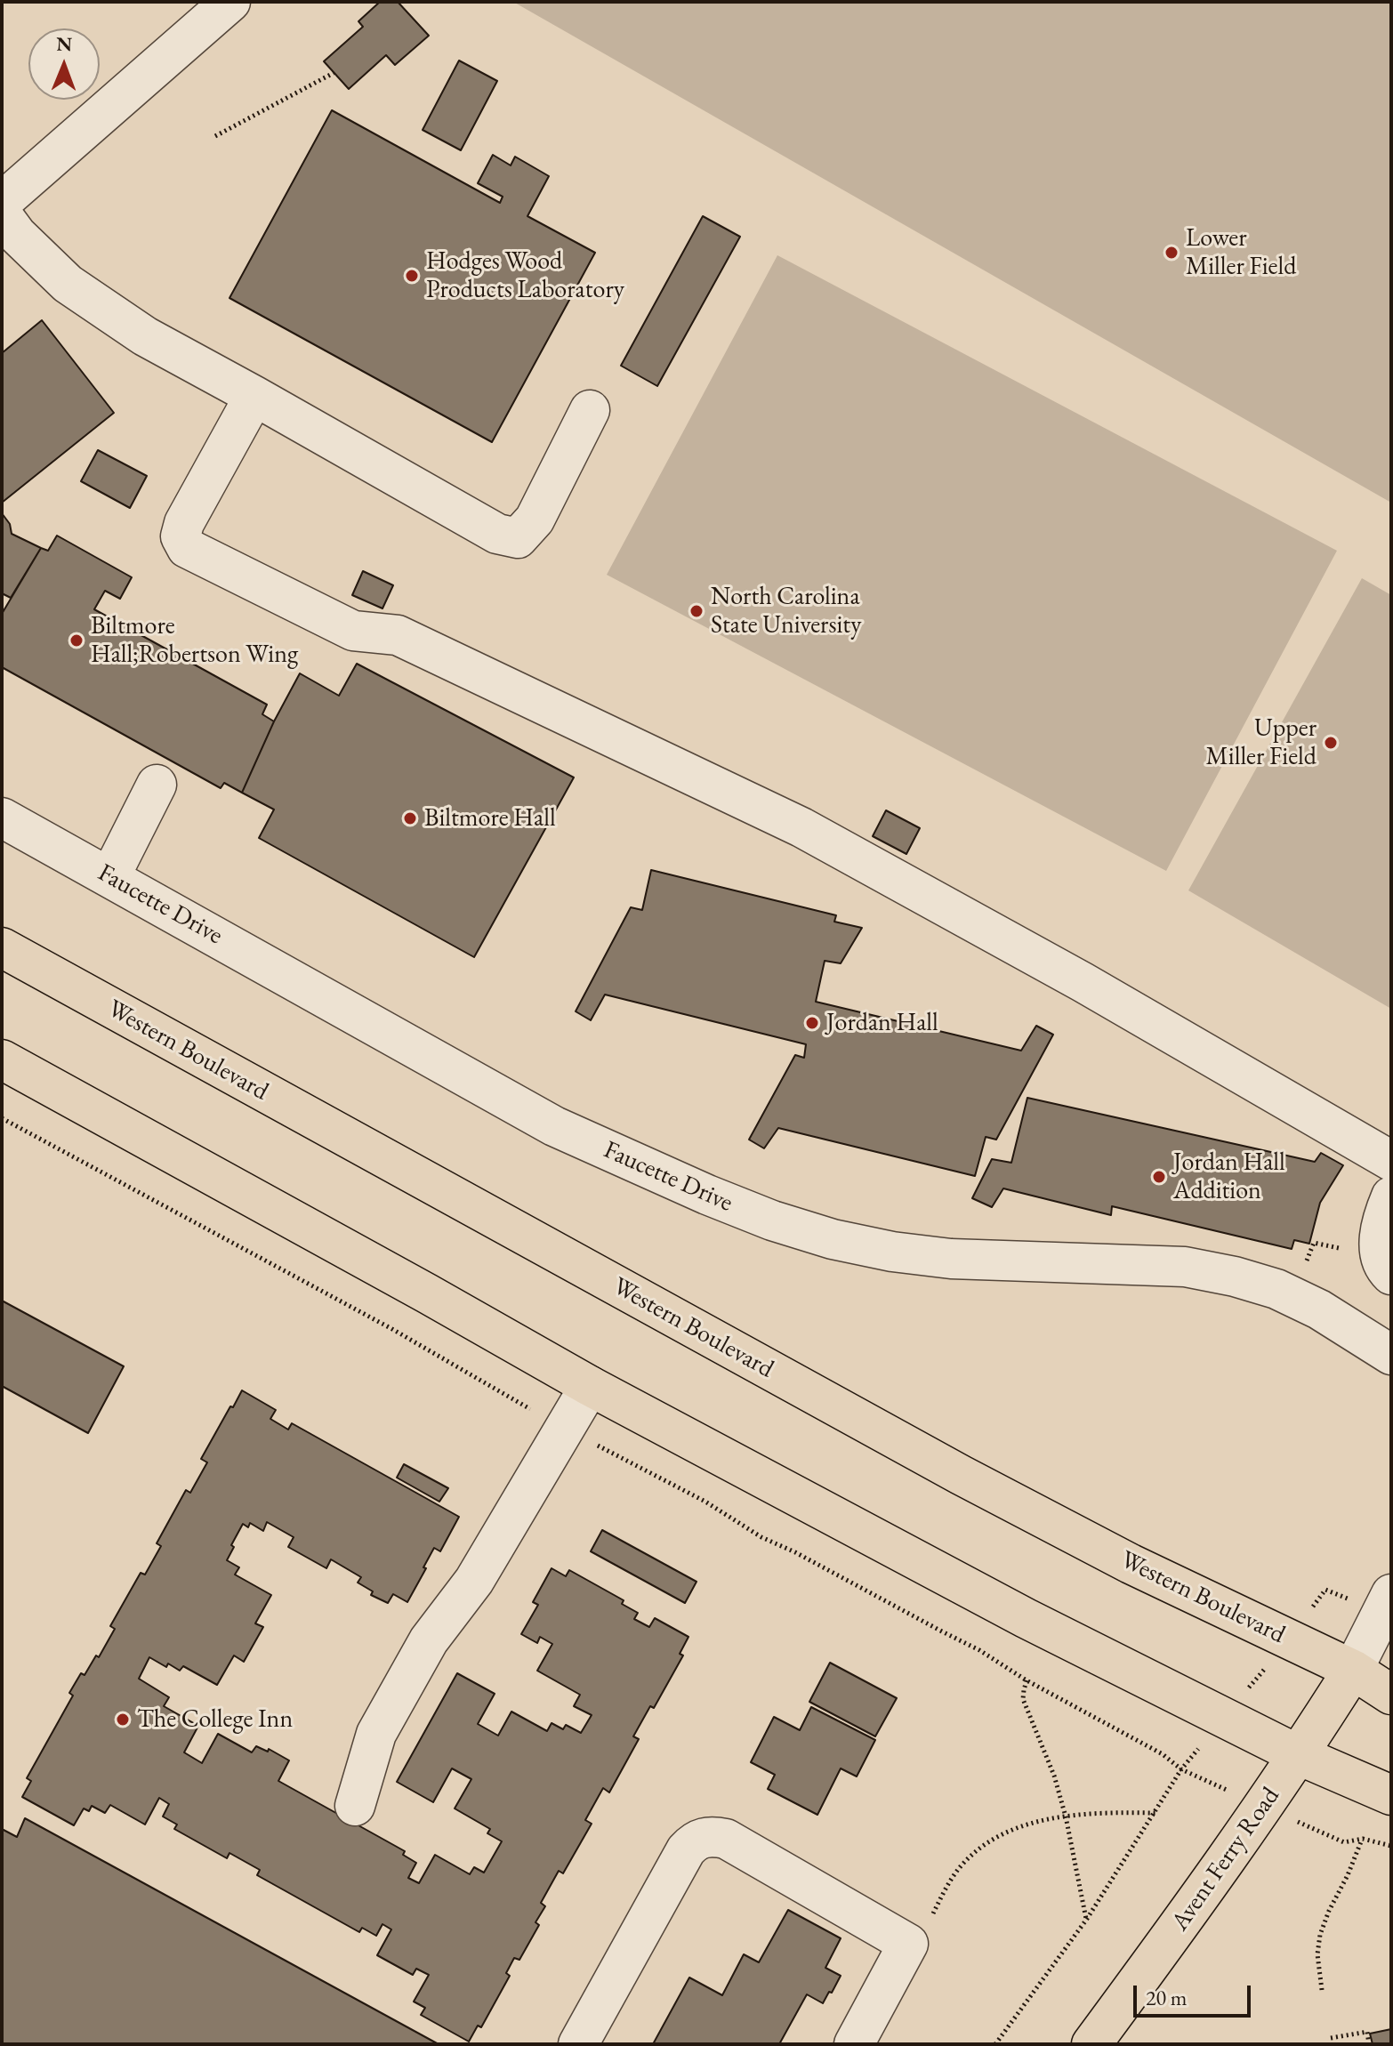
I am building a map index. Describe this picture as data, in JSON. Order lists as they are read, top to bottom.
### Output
{
  "streets": {
    "main road": ["Western Boulevard", "Avent Ferry Road"],
    "street": ["Faucette Drive"]
  },
  "crossings": [
    ["Western Boulevard", "Avent Ferry Road"]
  ],
  "places": [
    "Lower Miller Field",
    "Hodges Wood Products Laboratory",
    "North Carolina State University",
    "Biltmore Hall;Robertson Wing",
    "Upper Miller Field",
    "Biltmore Hall",
    "Jordan Hall",
    "Jordan Hall Addition",
    "The College Inn"
  ],
  "scale_bar": "20 m",
  "north": "top"
}
